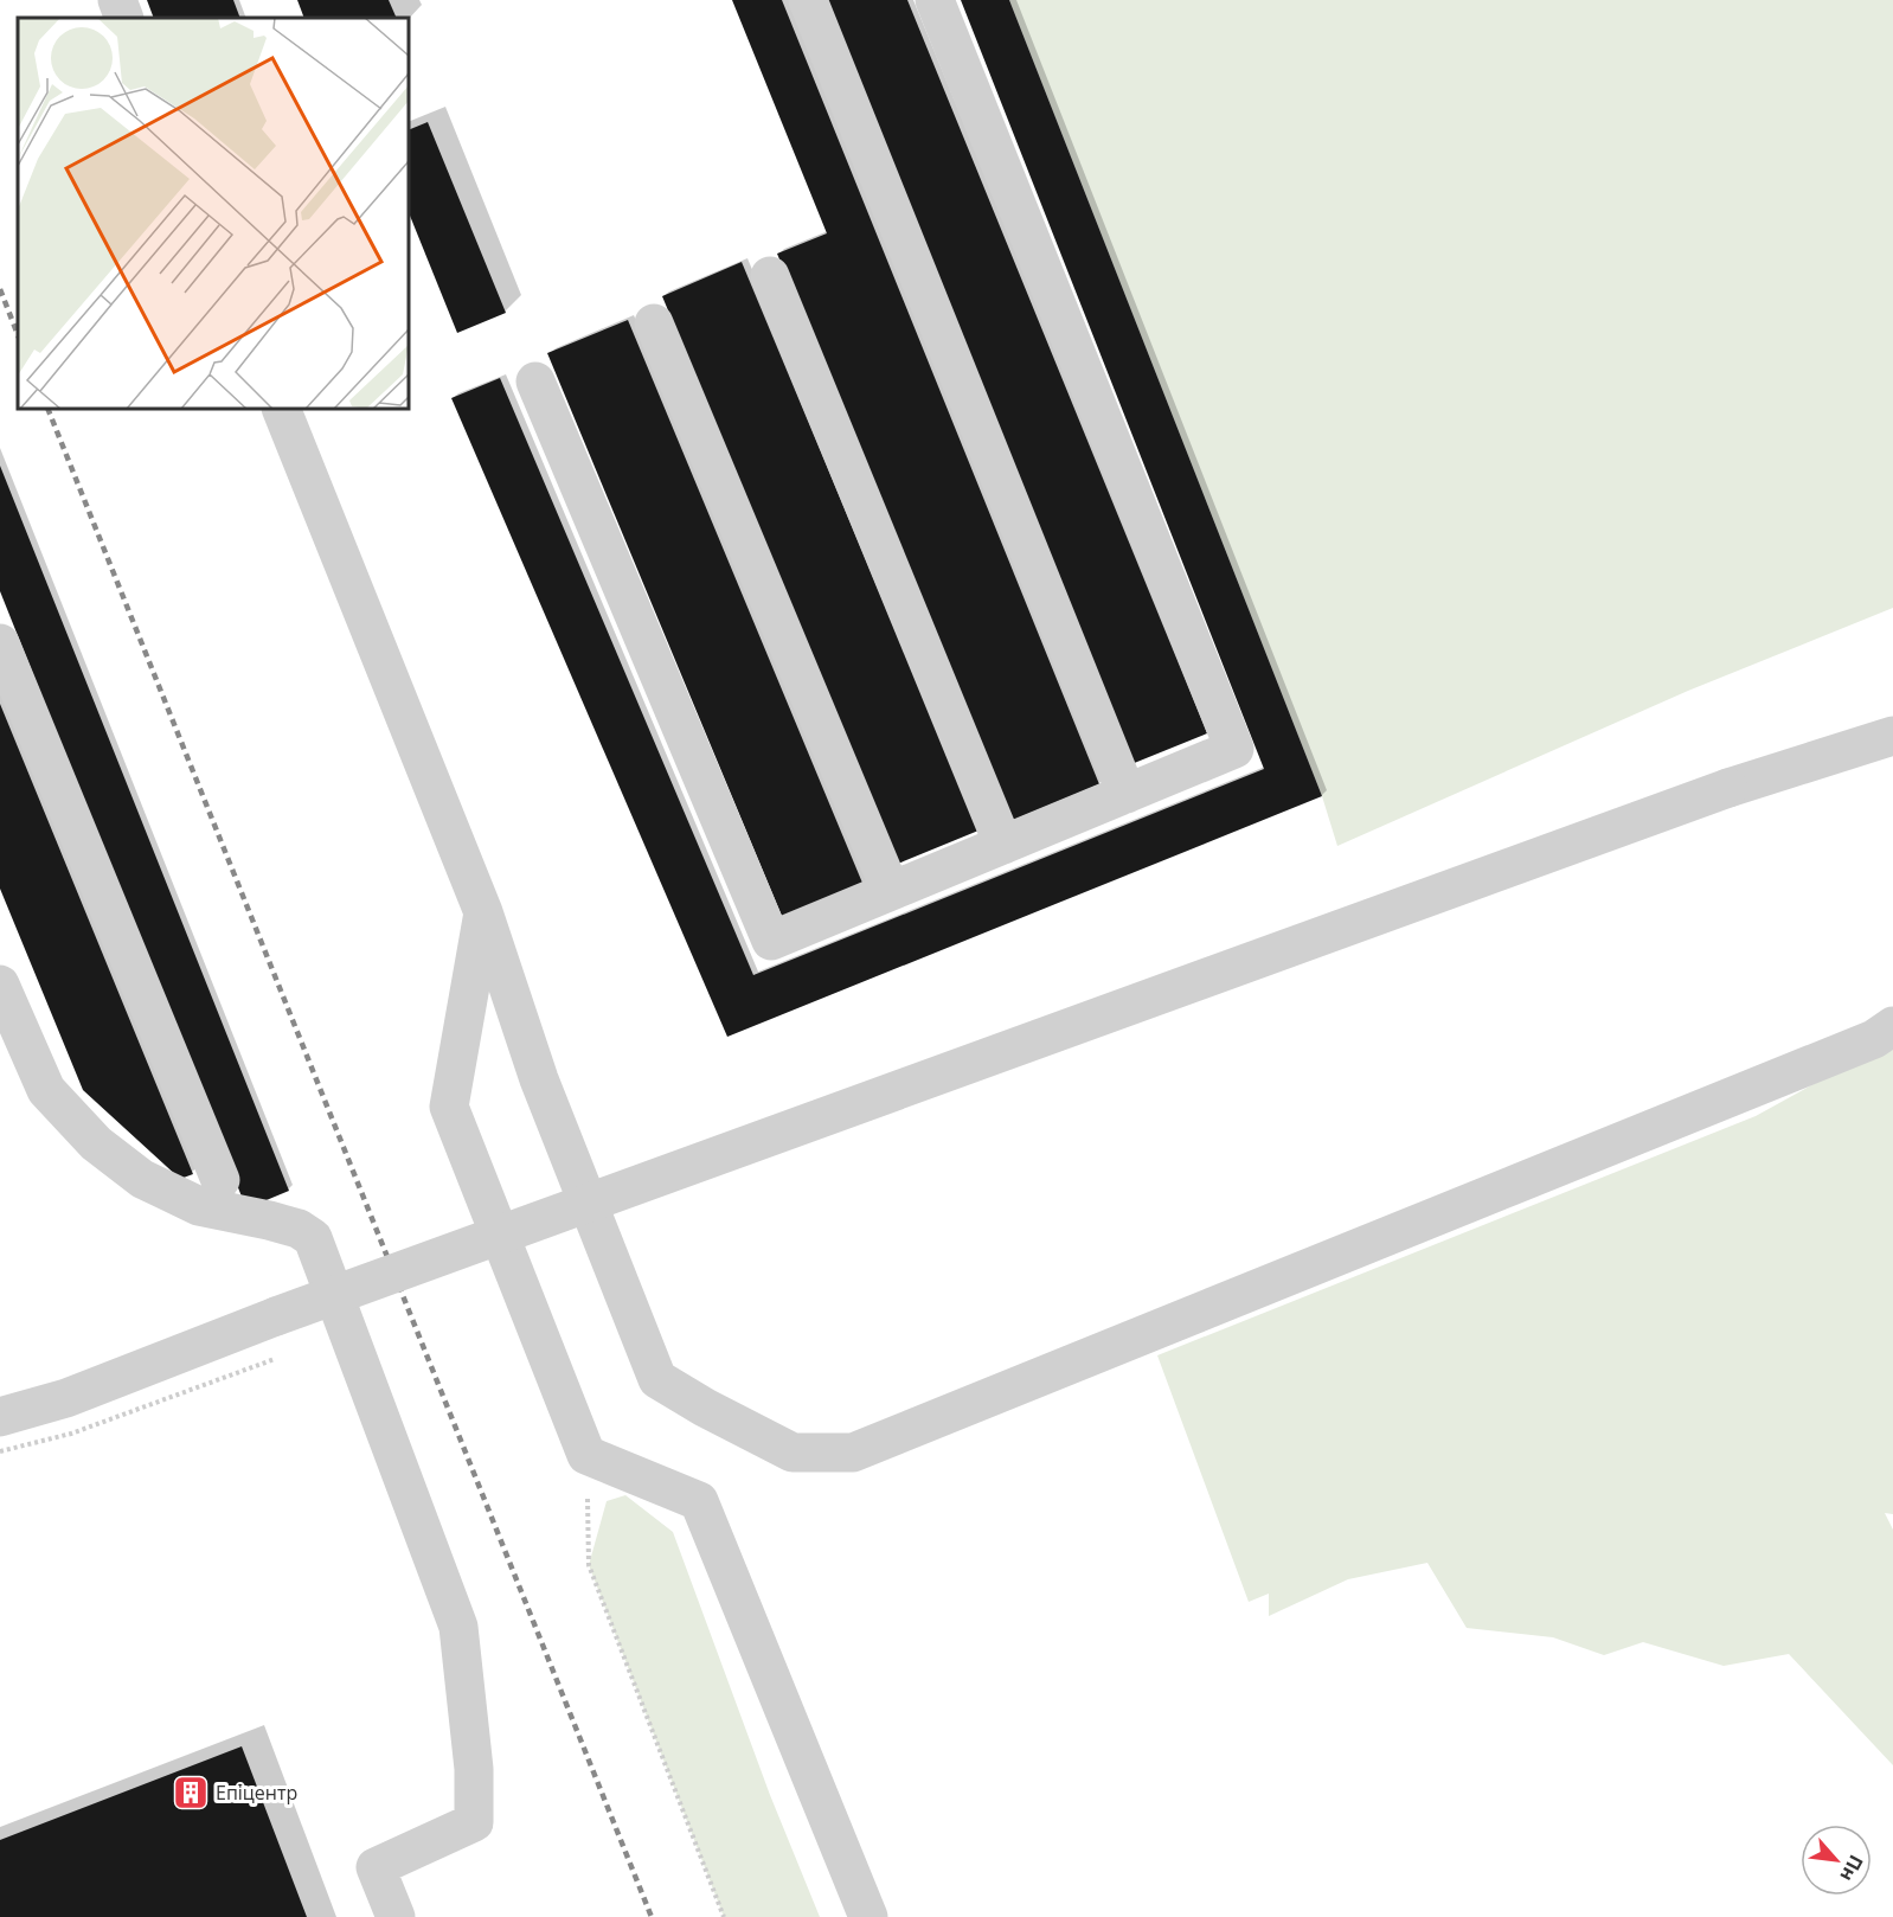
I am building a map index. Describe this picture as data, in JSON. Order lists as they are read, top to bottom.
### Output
{
  "places": {
    "building": ["Епіцентр"]
  },
  "north": "bottom right"
}
